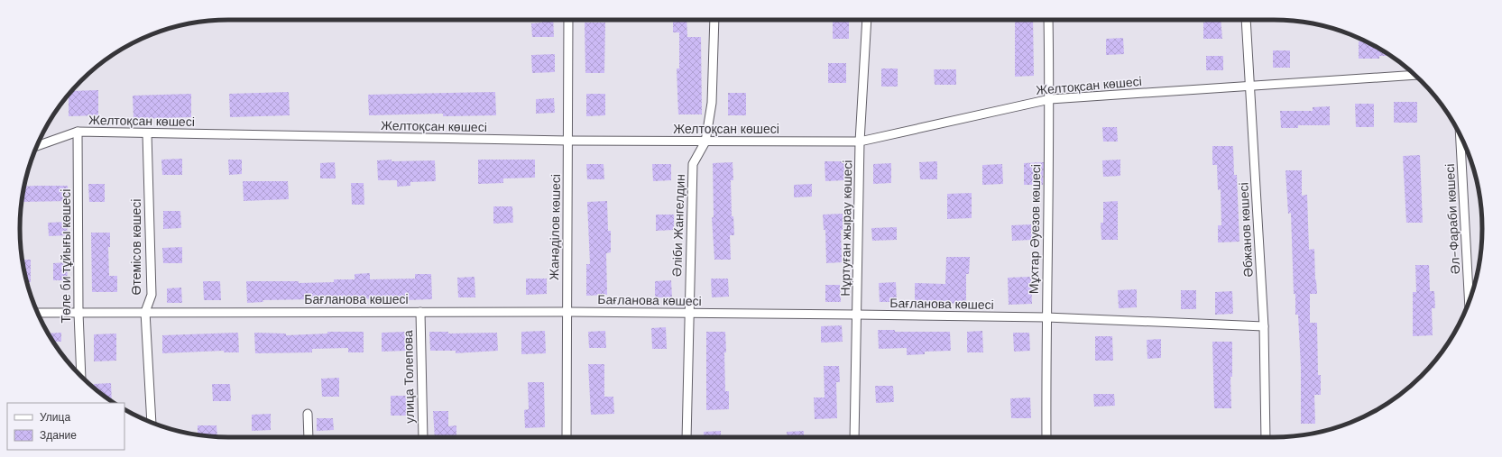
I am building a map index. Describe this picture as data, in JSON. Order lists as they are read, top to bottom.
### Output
{
  "streets": {
    "street": [
      "Желтоқсан көшесі",
      "Әл-Фараби көшесі",
      "Әліби Жангелдин",
      "Жанәділов көшесі",
      "Нұртуған жырау көшесі",
      "Мұхтар Әуезов көшесі",
      "Әбжанов көшесі",
      "Өтемісов көшесі",
      "Төле би тұйығы көшесі",
      "Бағланова көшесі",
      "улица Толепова"
    ]
  },
  "crossings": [
    ["Желтоқсан көшесі", "Әліби Жангелдин"],
    ["Желтоқсан көшесі", "Жанәділов көшесі"],
    ["Желтоқсан көшесі", "Нұртуған жырау көшесі"],
    ["Желтоқсан көшесі", "Мұхтар Әуезов көшесі"],
    ["Желтоқсан көшесі", "Әбжанов көшесі"],
    ["Желтоқсан көшесі", "Өтемісов көшесі"],
    ["Желтоқсан көшесі", "Төле би тұйығы көшесі"],
    ["Әліби Жангелдин", "Бағланова көшесі"],
    ["Жанәділов көшесі", "Бағланова көшесі"],
    ["Нұртуған жырау көшесі", "Бағланова көшесі"],
    ["Мұхтар Әуезов көшесі", "Бағланова көшесі"],
    ["Әбжанов көшесі", "Бағланова көшесі"],
    ["Өтемісов көшесі", "Бағланова көшесі"],
    ["Төле би тұйығы көшесі", "Бағланова көшесі"],
    ["Бағланова көшесі", "улица Толепова"]
  ],
  "legend": ["Улица", "Здание"]
}
